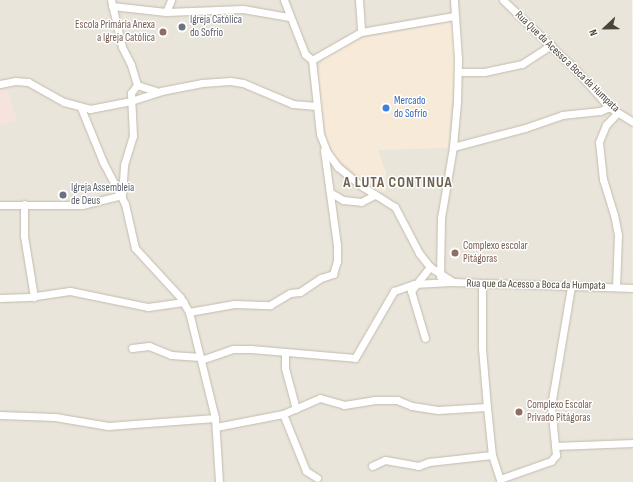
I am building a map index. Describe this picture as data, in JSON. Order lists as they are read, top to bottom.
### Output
{
  "streets": {
    "street": ["Rua Que da Acesso a Boca da Humpata", "Rua que da Acesso a Boca da Humpata"]
  },
  "districts": ["A LUTA CONTINUA"],
  "places": [
    "Igreja Católica do Sofrio",
    "Escola Primária Anexa a Igreja Católica",
    "Mercado do Sofrio",
    "Igreja Assembleia de Deus",
    "Complexo escolar Pitágoras",
    "Complexo Escolar Privado Pitágoras"
  ],
  "north": "left"
}
